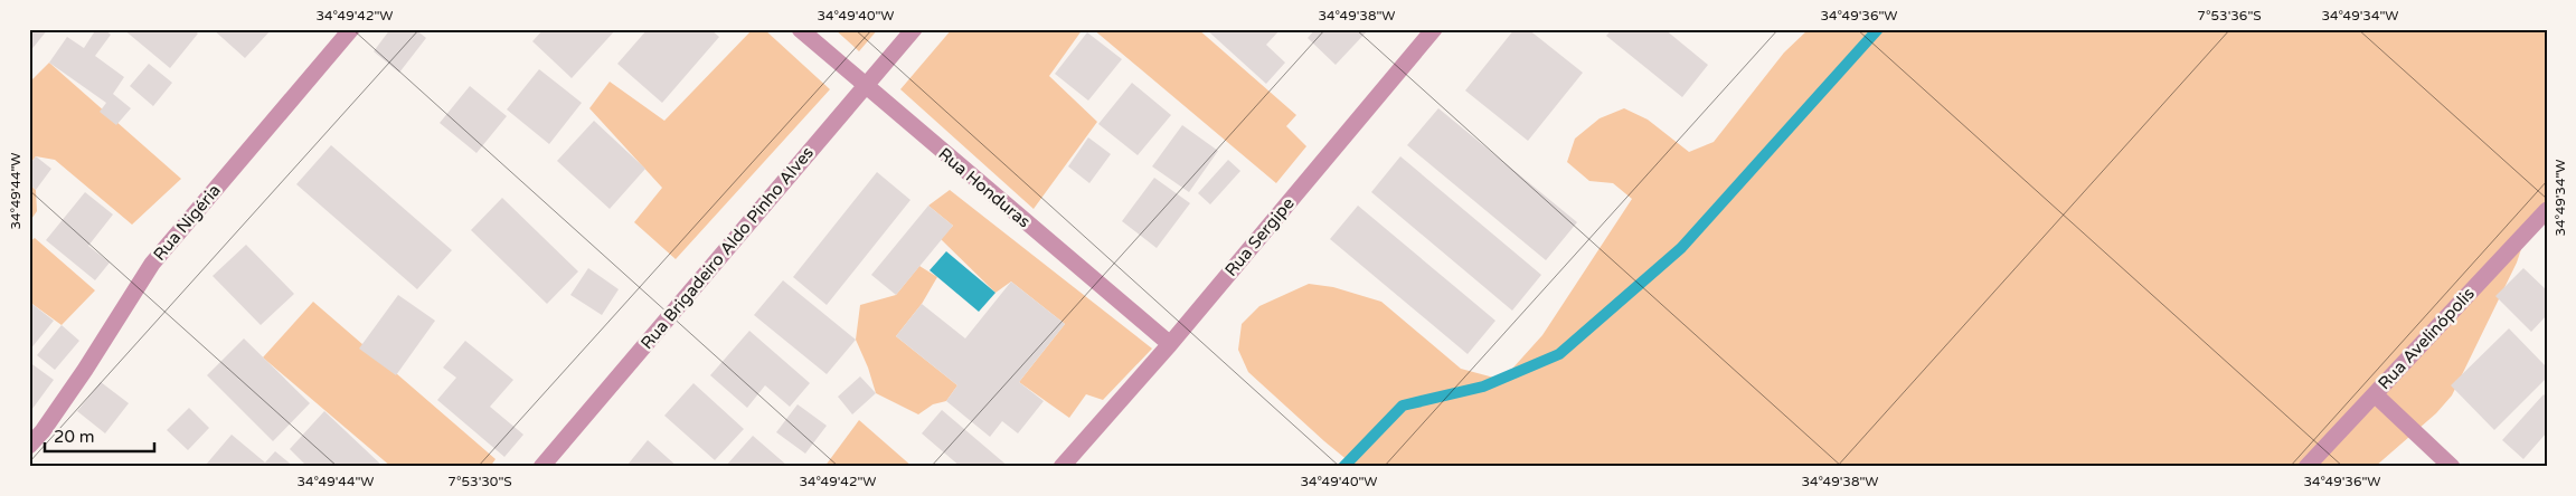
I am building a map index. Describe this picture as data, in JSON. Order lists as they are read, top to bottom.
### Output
{
  "streets": {
    "street": [
      "Rua Honduras",
      "Rua Nigéria",
      "Rua Sergipe",
      "Rua Brigadeiro Aldo Pinho Alves",
      "Rua Avelinópolis"
    ]
  },
  "crossings": [
    ["Rua Honduras", "Rua Sergipe"],
    ["Rua Honduras", "Rua Brigadeiro Aldo Pinho Alves"]
  ],
  "scale_bar": "20 m",
  "coordinates": [
    "34°49'42\"W",
    "34°49'40\"W",
    "34°49'38\"W",
    "34°49'36\"W",
    "7°53'36\"S",
    "34°49'34\"W",
    "34°49'44\"W",
    "7°53'30\"S"
  ]
}
